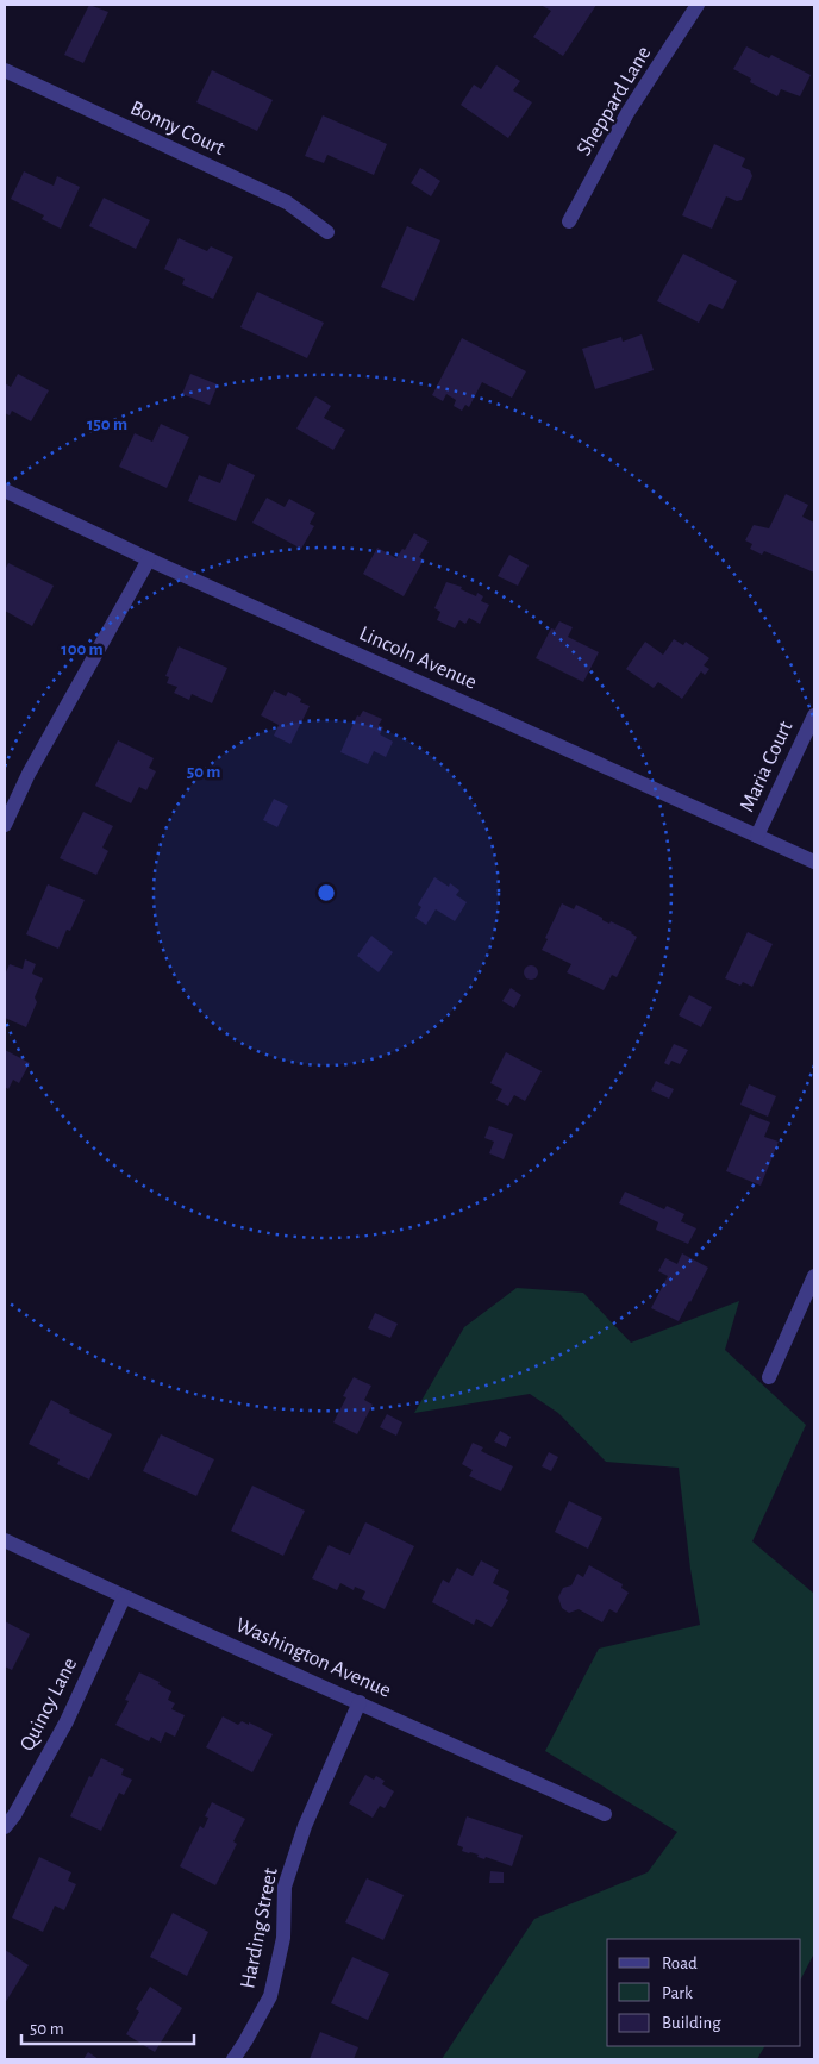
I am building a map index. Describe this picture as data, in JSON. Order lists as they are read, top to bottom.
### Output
{
  "streets": {
    "street": [
      "Sheppard Lane",
      "Bonny Court",
      "Lincoln Avenue",
      "Maria Court",
      "Washington Avenue",
      "Quincy Lane",
      "Harding Street"
    ]
  },
  "crossings": [
    ["Lincoln Avenue", "Maria Court"],
    ["Washington Avenue", "Quincy Lane"],
    ["Washington Avenue", "Harding Street"]
  ],
  "legend": ["Road", "Park", "Building"],
  "scale_bar": "50 m",
  "rings": ["150 m", "100 m", "50 m"]
}
